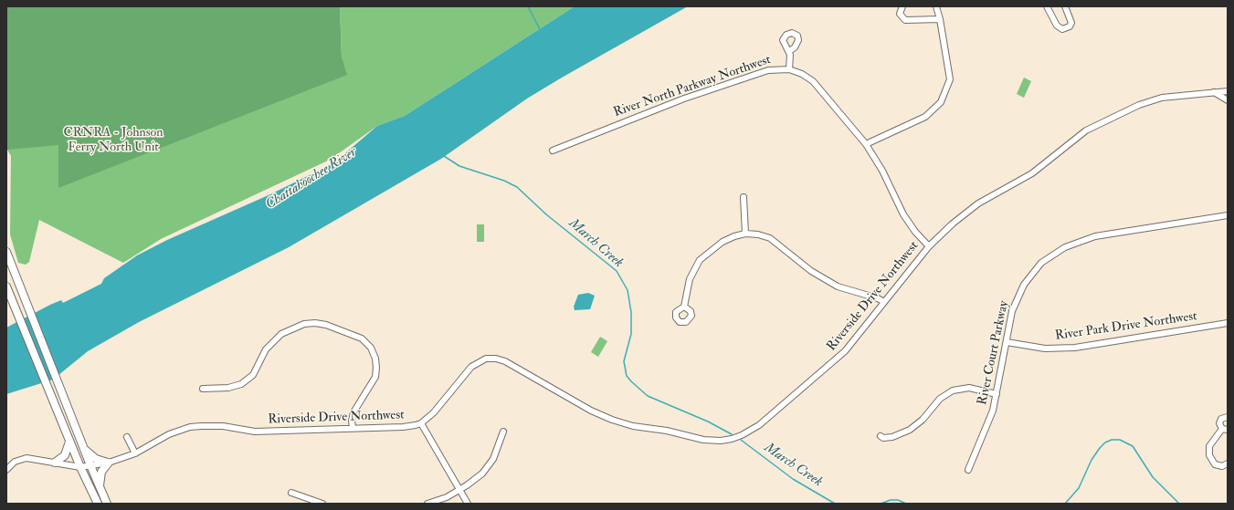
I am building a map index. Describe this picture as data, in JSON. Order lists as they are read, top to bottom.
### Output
{
  "streets": {
    "street": [
      "River North Parkway Northwest",
      "Riverside Drive Northwest",
      "River Park Drive Northwest",
      "River Court Parkway"
    ]
  },
  "crossings": [
    ["River North Parkway Northwest", "Riverside Drive Northwest"],
    ["River Park Drive Northwest", "River Court Parkway"]
  ],
  "water": ["Chattahoochee River", "March Creek"],
  "parks": ["CRNRA - Johnson Ferry North Unit"]
}
